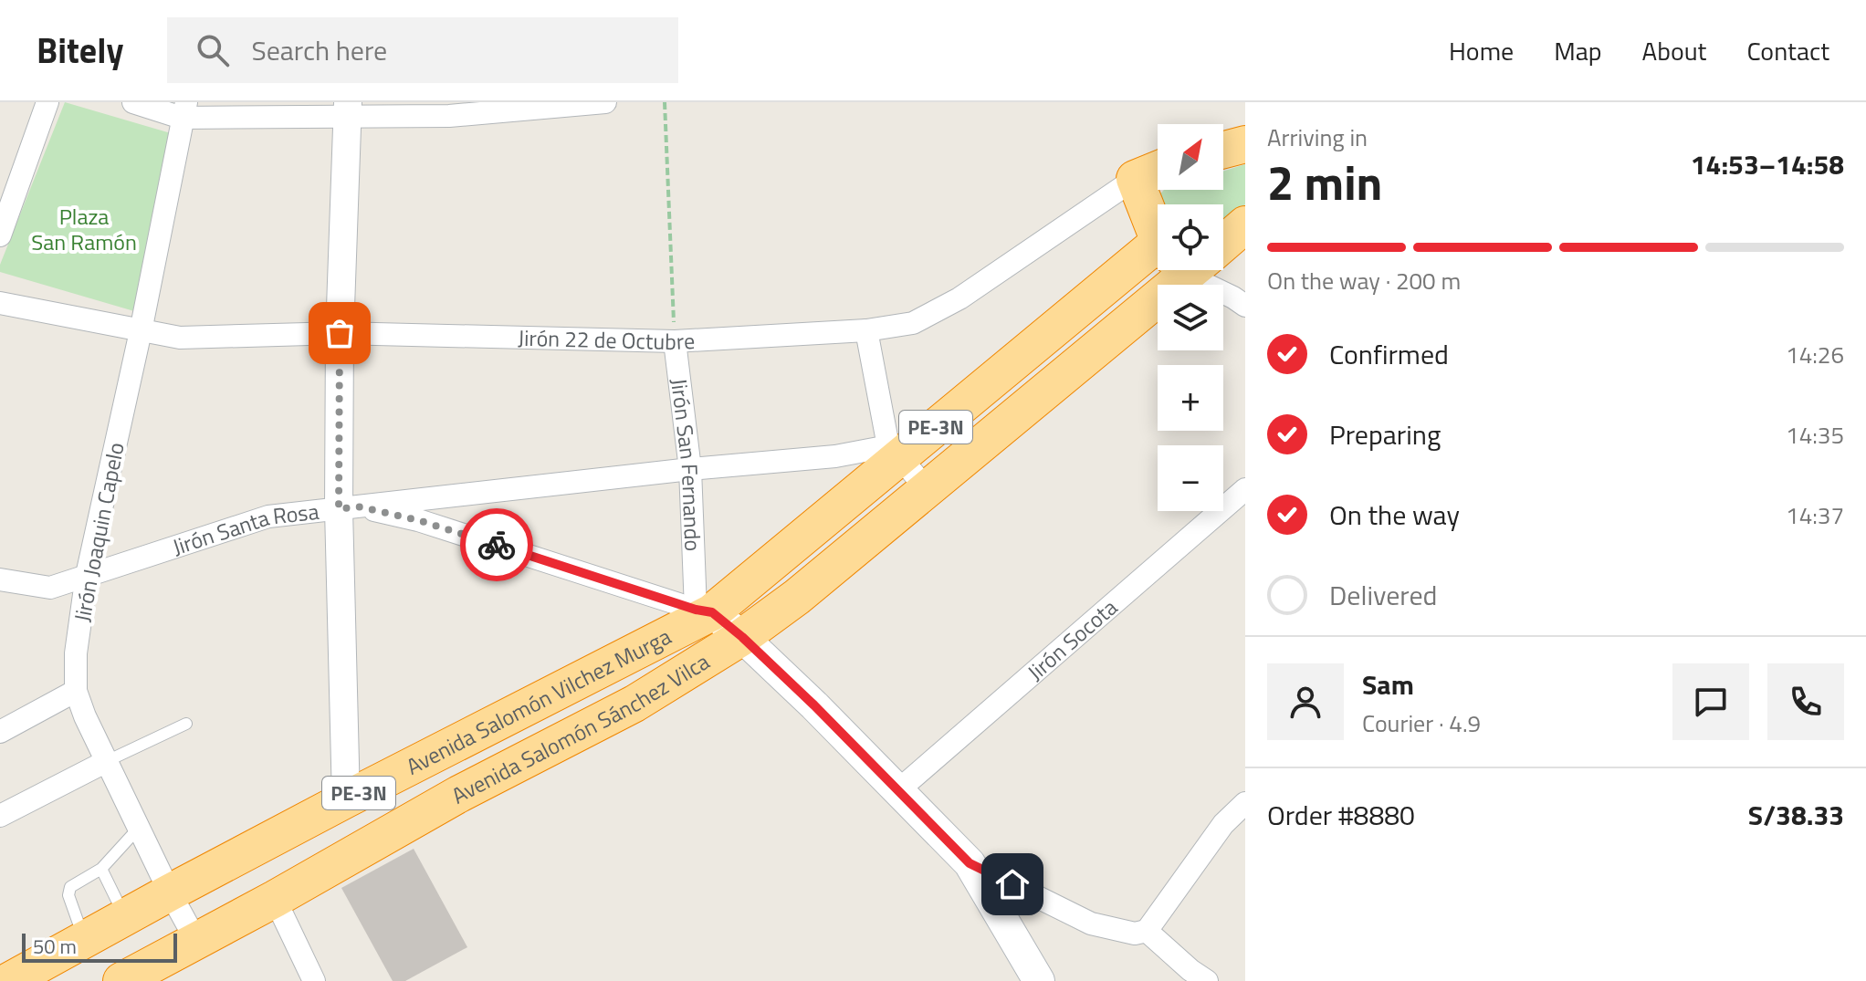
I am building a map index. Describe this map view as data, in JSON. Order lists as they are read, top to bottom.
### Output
{
  "streets": {
    "highway": [
      "Jirón 22 de Octubre",
      "PE-3N",
      "Avenida Salomón Vilchez Murga",
      "Avenida Salomón Sánchez Vilca"
    ],
    "street": [
      "Jirón San Fernando",
      "Jirón Santa Rosa",
      "Jirón Joaquin Capelo",
      "Jirón Socota"
    ]
  },
  "crossings": [
    ["Jirón 22 de Octubre", "Jirón San Fernando"],
    ["Jirón 22 de Octubre", "Jirón Joaquin Capelo"],
    ["Jirón San Fernando", "Jirón Santa Rosa"],
    ["Jirón San Fernando", "Avenida Salomón Vilchez Murga"],
    ["Jirón Santa Rosa", "Jirón Joaquin Capelo"],
    ["Jirón Santa Rosa", "Avenida Salomón Vilchez Murga"],
    ["Jirón Joaquin Capelo", "Avenida Salomón Vilchez Murga"],
    ["Jirón Joaquin Capelo", "Avenida Salomón Sánchez Vilca"]
  ],
  "parks": ["Plaza San Ramón"],
  "scale_bar": "50 m",
  "north": "top right",
  "page": {
    "header": "Bitely",
    "search": "Search here",
    "nav": [
      "Home",
      "Map",
      "About",
      "Contact"
    ],
    "heading": ["2 min", "Arriving in", "14:53–14:58"],
    "panel": [
      "Sam",
      "Courier · 4.9",
      "Order #8880",
      "S/38.33"
    ],
    "map_buttons": ["+", "−"],
    "bar": "On the way · 200 m",
    "list": [
      ["Confirmed", "14:26"],
      ["Preparing", "14:35"],
      ["On the way", "14:37"],
      "Delivered"
    ],
    "scale": "50 m"
  }
}
